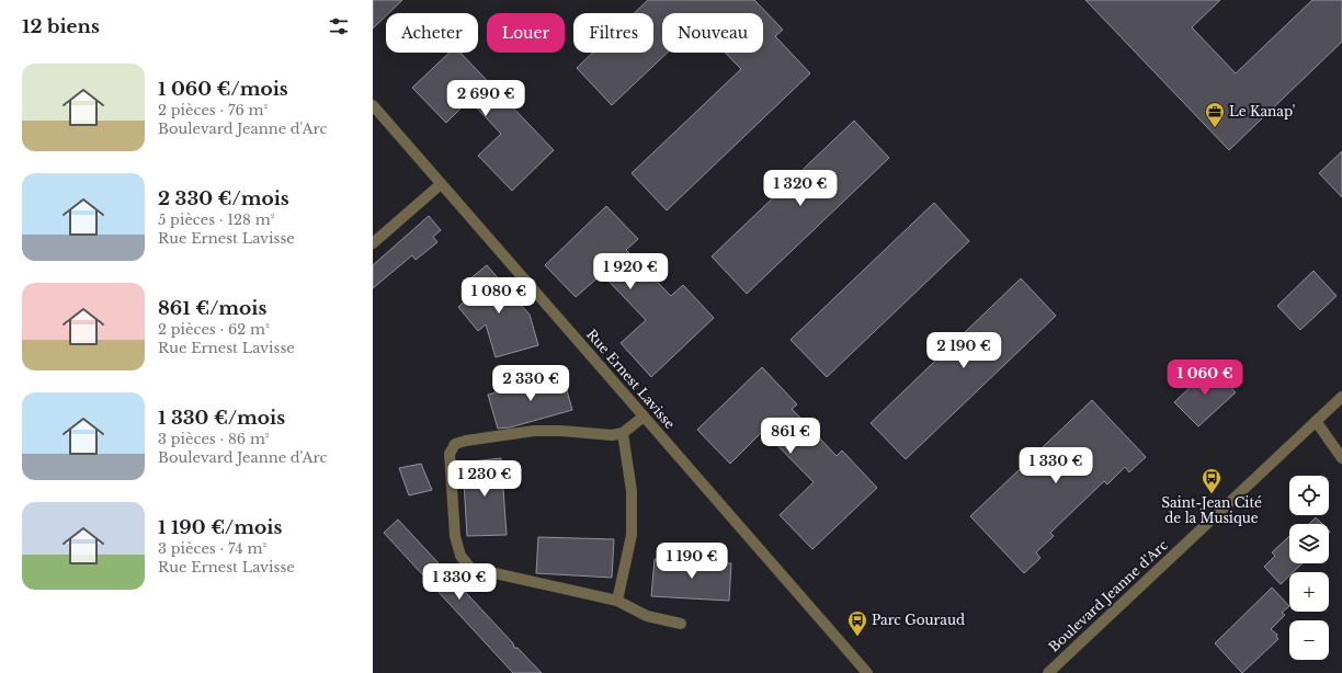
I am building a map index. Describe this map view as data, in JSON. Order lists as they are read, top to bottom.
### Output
{
  "streets": {
    "street": ["Rue Ernest Lavisse", "Boulevard Jeanne d'Arc"]
  },
  "places": {
    "office": ["Le Kanap'"],
    "bus stop": ["Saint-Jean Cité de la Musique", "Parc Gouraud"]
  },
  "page": {
    "heading": "12 biens",
    "chip": [
      "Acheter",
      "Louer",
      "Filtres",
      "Nouveau"
    ],
    "list": [
      {
        "name": "1 060 €/mois",
        "note": "2 pièces · 76 m² · Boulevard Jeanne d'Arc"
      },
      {
        "name": "2 330 €/mois",
        "note": "5 pièces · 128 m² · Rue Ernest Lavisse"
      },
      {
        "name": "861 €/mois",
        "note": "2 pièces · 62 m² · Rue Ernest Lavisse"
      },
      {
        "name": "1 330 €/mois",
        "note": "3 pièces · 86 m² · Boulevard Jeanne d'Arc"
      },
      {
        "name": "1 190 €/mois",
        "note": "3 pièces · 74 m² · Rue Ernest Lavisse"
      }
    ],
    "price": [
      "2 690 €",
      "1 320 €",
      "1 920 €",
      "1 080 €",
      "2 190 €",
      "1 060 €",
      "2 330 €",
      "861 €",
      "1 330 €",
      "1 230 €",
      "1 190 €",
      "1 330 €"
    ],
    "map_buttons": ["+", "−"]
  }
}
